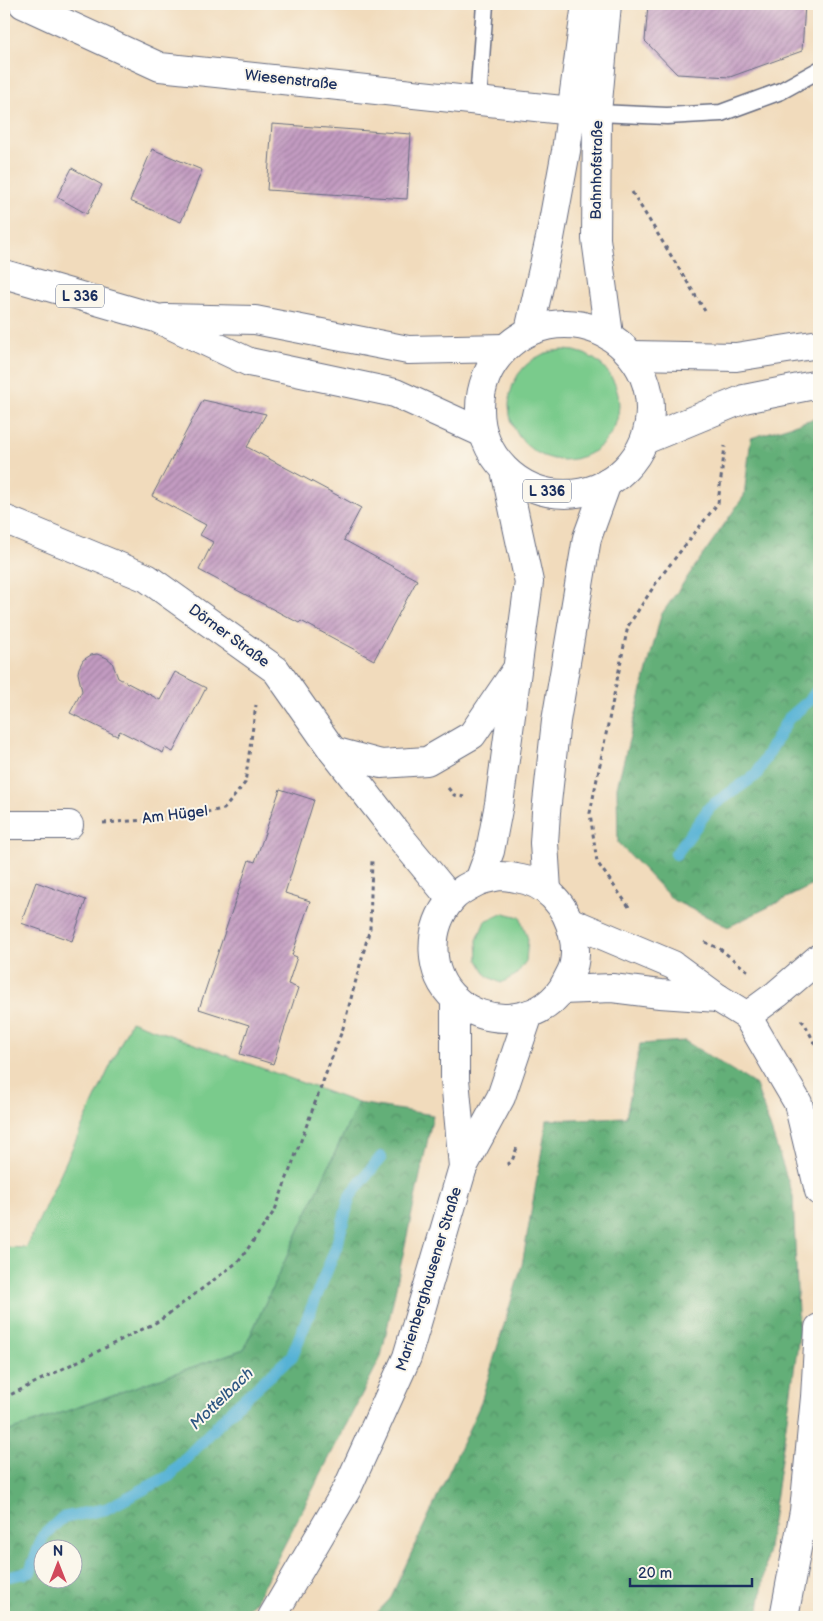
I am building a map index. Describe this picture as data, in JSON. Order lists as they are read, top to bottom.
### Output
{
  "streets": {
    "main road": [
      "Wiesenstraße",
      "Bahnhofstraße",
      "L 336",
      "Dörner Straße",
      "Marienberghausener Straße"
    ],
    "path": ["Am Hügel"]
  },
  "crossings": [
    ["Wiesenstraße", "Bahnhofstraße"],
    ["Bahnhofstraße", "L 336"],
    ["Dörner Straße", "Am Hügel"],
    ["Dörner Straße", "Marienberghausener Straße"]
  ],
  "water": ["Mottelbach"],
  "scale_bar": "20 m",
  "north": "top"
}
